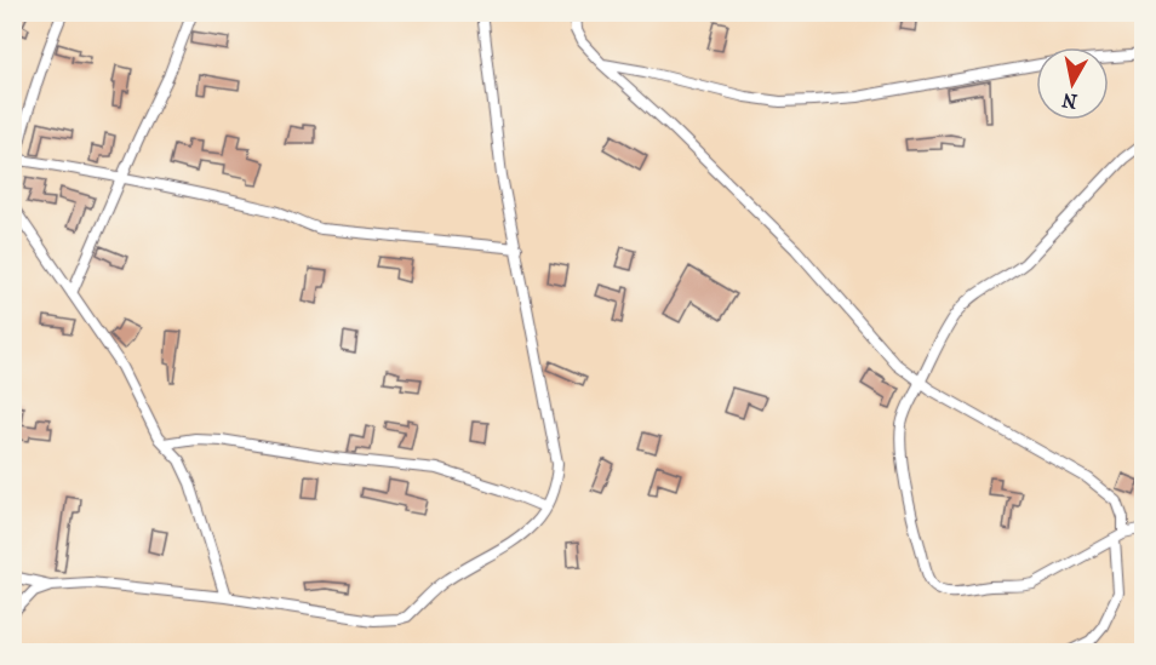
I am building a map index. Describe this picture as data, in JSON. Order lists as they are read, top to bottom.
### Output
{
  "north": "bottom"
}
